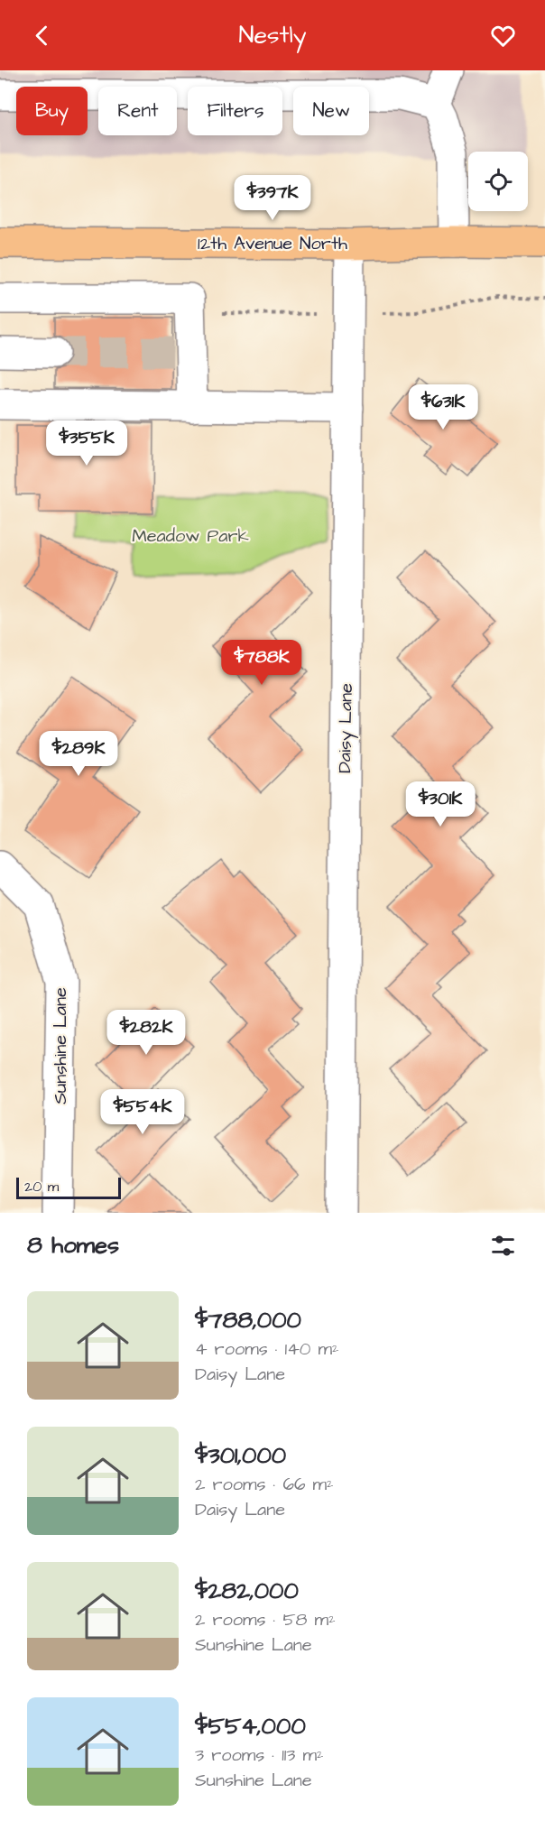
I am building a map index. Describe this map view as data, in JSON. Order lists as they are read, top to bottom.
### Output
{
  "streets": {
    "main road": ["12th Avenue North"],
    "street": ["Daisy Lane", "Sunshine Lane"]
  },
  "crossings": [
    ["12th Avenue North", "Daisy Lane"]
  ],
  "parks": ["Meadow Park"],
  "scale_bar": "20 m",
  "page": {
    "header": "Nestly",
    "chip": [
      "Buy",
      "Rent",
      "Filters",
      "New"
    ],
    "price": [
      "$397K",
      "$631K",
      "$355K",
      "$788K",
      "$289K",
      "$301K",
      "$282K",
      "$554K"
    ],
    "scale": "20 m",
    "heading": "8 homes",
    "list": [
      {
        "name": "$788,000",
        "note": "4 rooms · 140 m² · Daisy Lane"
      },
      {
        "name": "$301,000",
        "note": "2 rooms · 66 m² · Daisy Lane"
      },
      {
        "name": "$282,000",
        "note": "2 rooms · 58 m² · Sunshine Lane"
      },
      {
        "name": "$554,000",
        "note": "3 rooms · 113 m² · Sunshine Lane"
      }
    ]
  }
}
